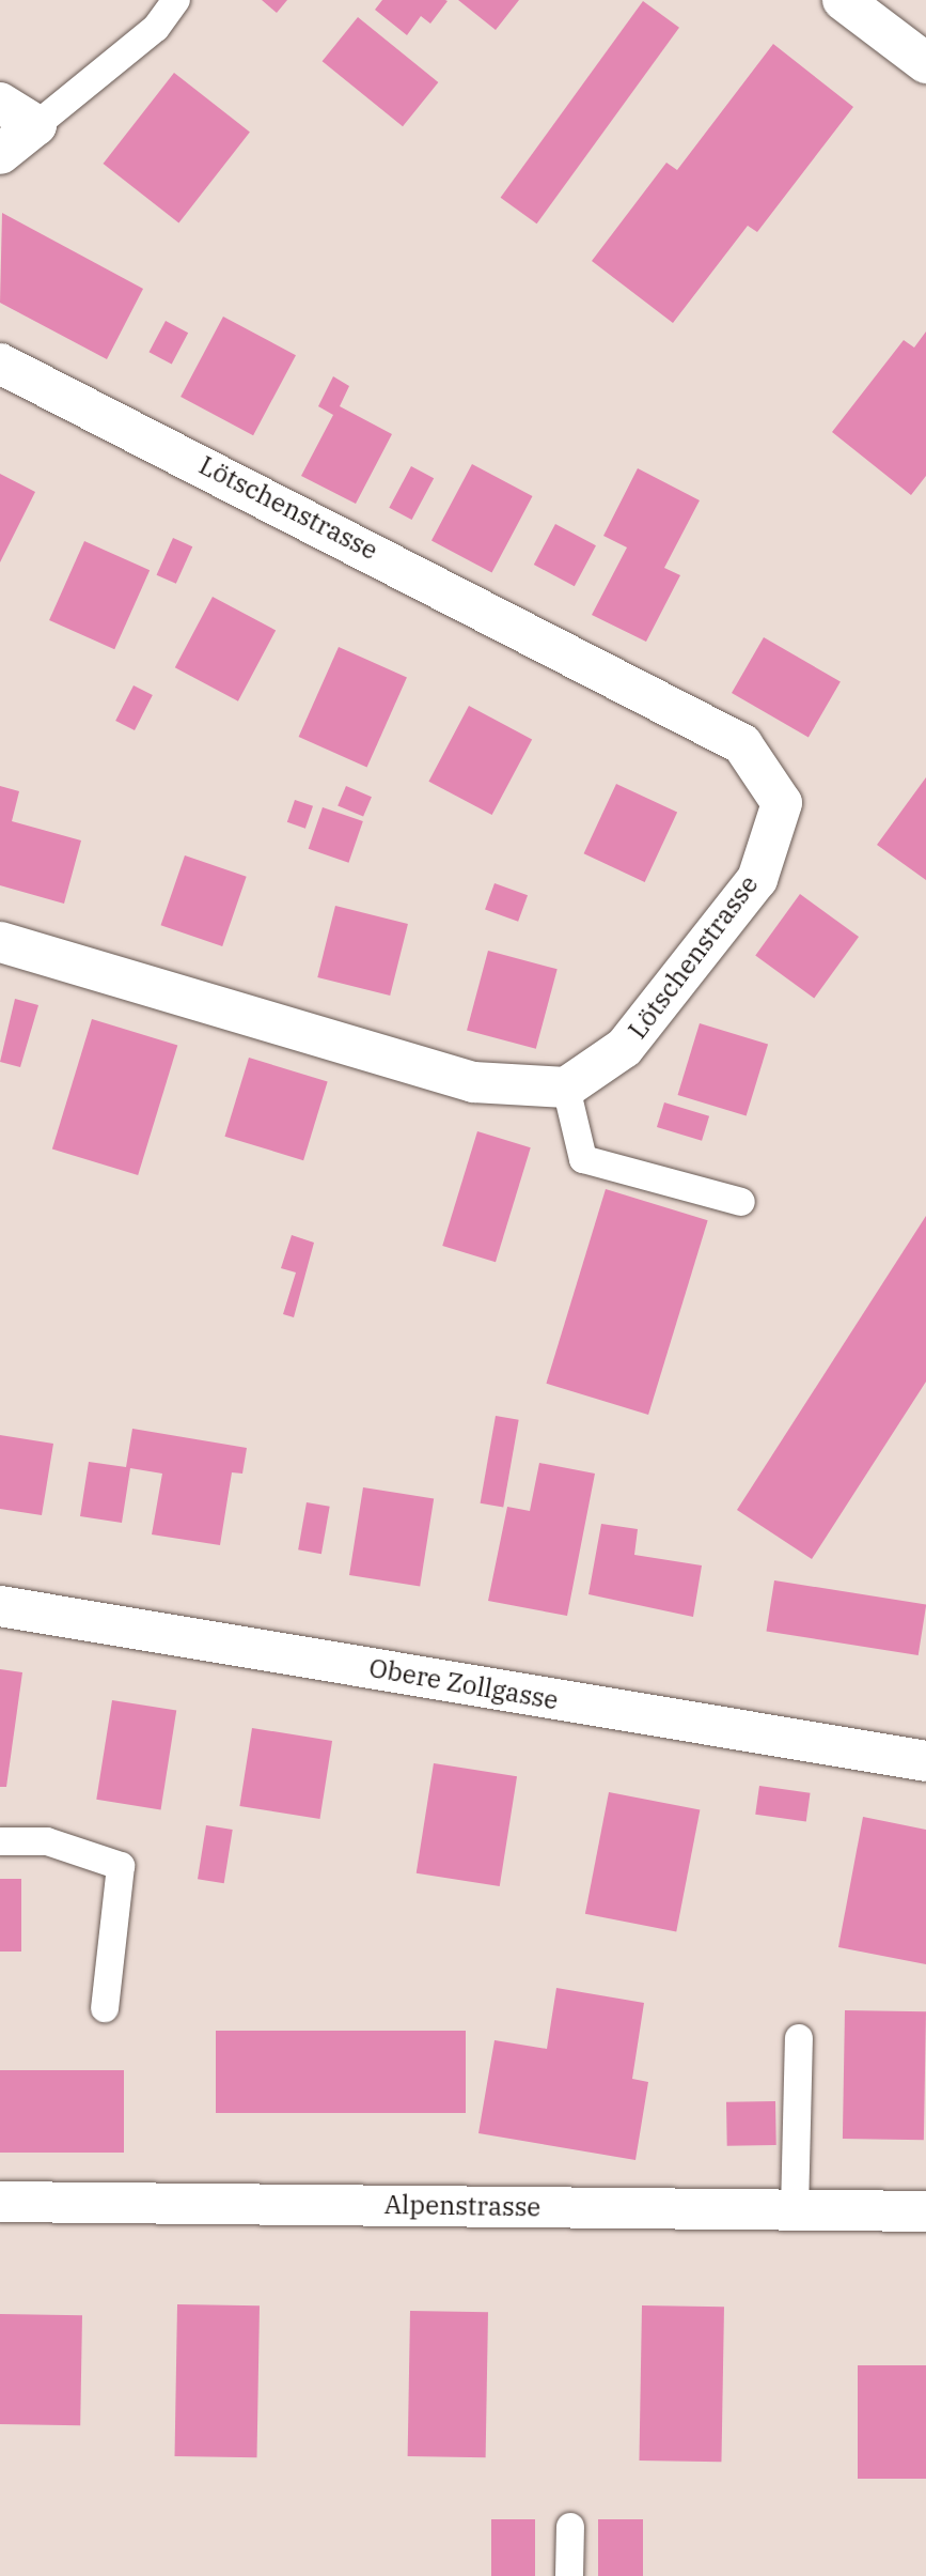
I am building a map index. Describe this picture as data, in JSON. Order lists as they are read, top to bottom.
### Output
{
  "streets": {
    "street": ["Lötschenstrasse", "Obere Zollgasse", "Alpenstrasse"]
  }
}
